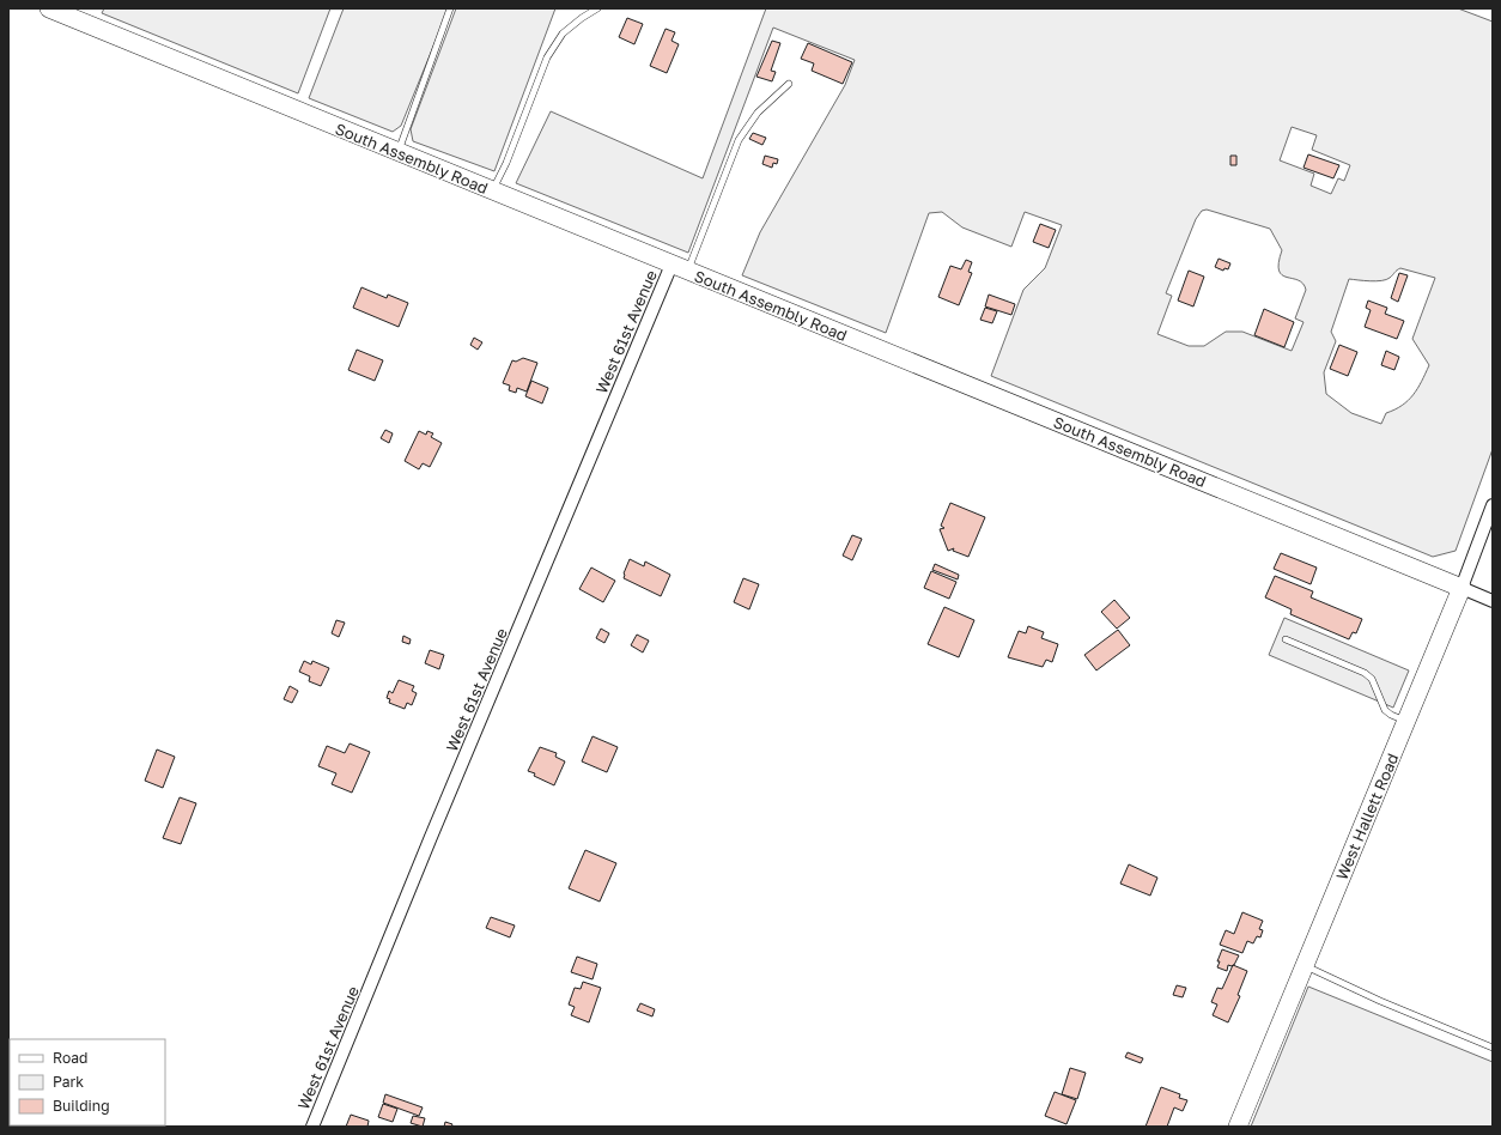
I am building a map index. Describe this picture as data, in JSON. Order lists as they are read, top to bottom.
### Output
{
  "streets": {
    "street": ["South Assembly Road", "West 61st Avenue", "West Hallett Road"]
  },
  "crossings": [
    ["South Assembly Road", "West 61st Avenue"],
    ["South Assembly Road", "West Hallett Road"]
  ],
  "legend": ["Road", "Park", "Building"]
}
